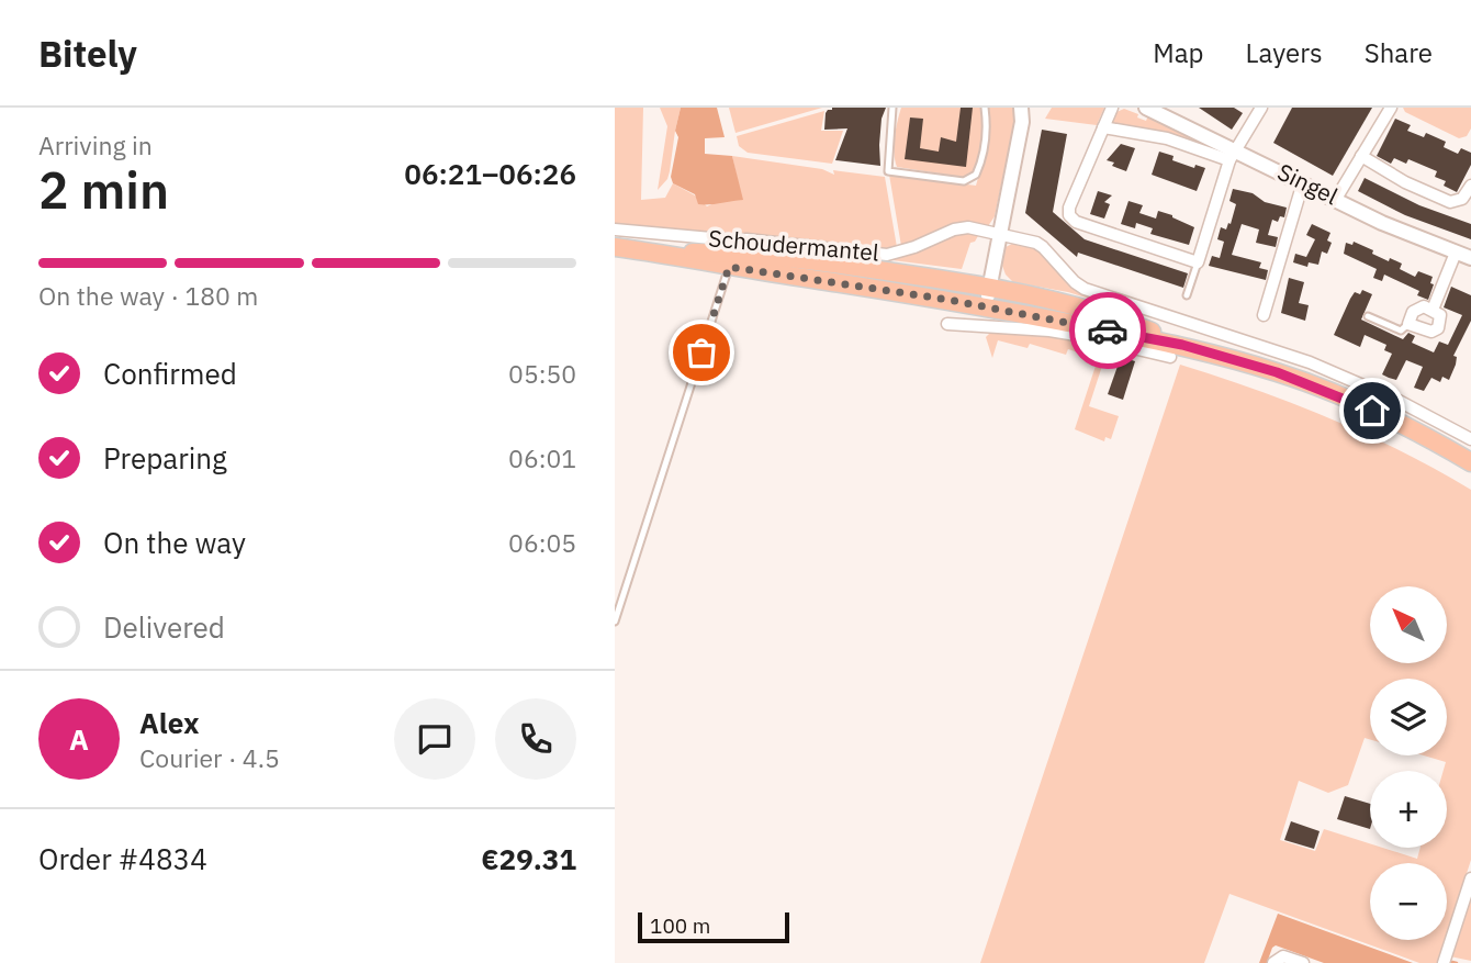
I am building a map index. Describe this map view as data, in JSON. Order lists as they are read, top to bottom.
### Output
{
  "streets": {
    "main road": ["Schoudermantel"],
    "street": ["Singel"]
  },
  "scale_bar": "100 m",
  "north": "top left",
  "page": {
    "header": "Bitely",
    "nav": ["Map", "Layers", "Share"],
    "heading": ["2 min", "Arriving in", "06:21–06:26"],
    "panel": [
      "Alex",
      "Courier · 4.5",
      "Order #4834",
      "€29.31"
    ],
    "bar": "On the way · 180 m",
    "list": [
      ["Confirmed", "05:50"],
      ["Preparing", "06:01"],
      ["On the way", "06:05"],
      "Delivered"
    ],
    "map_buttons": ["+", "−"],
    "round": "A",
    "scale": "100 m"
  }
}
